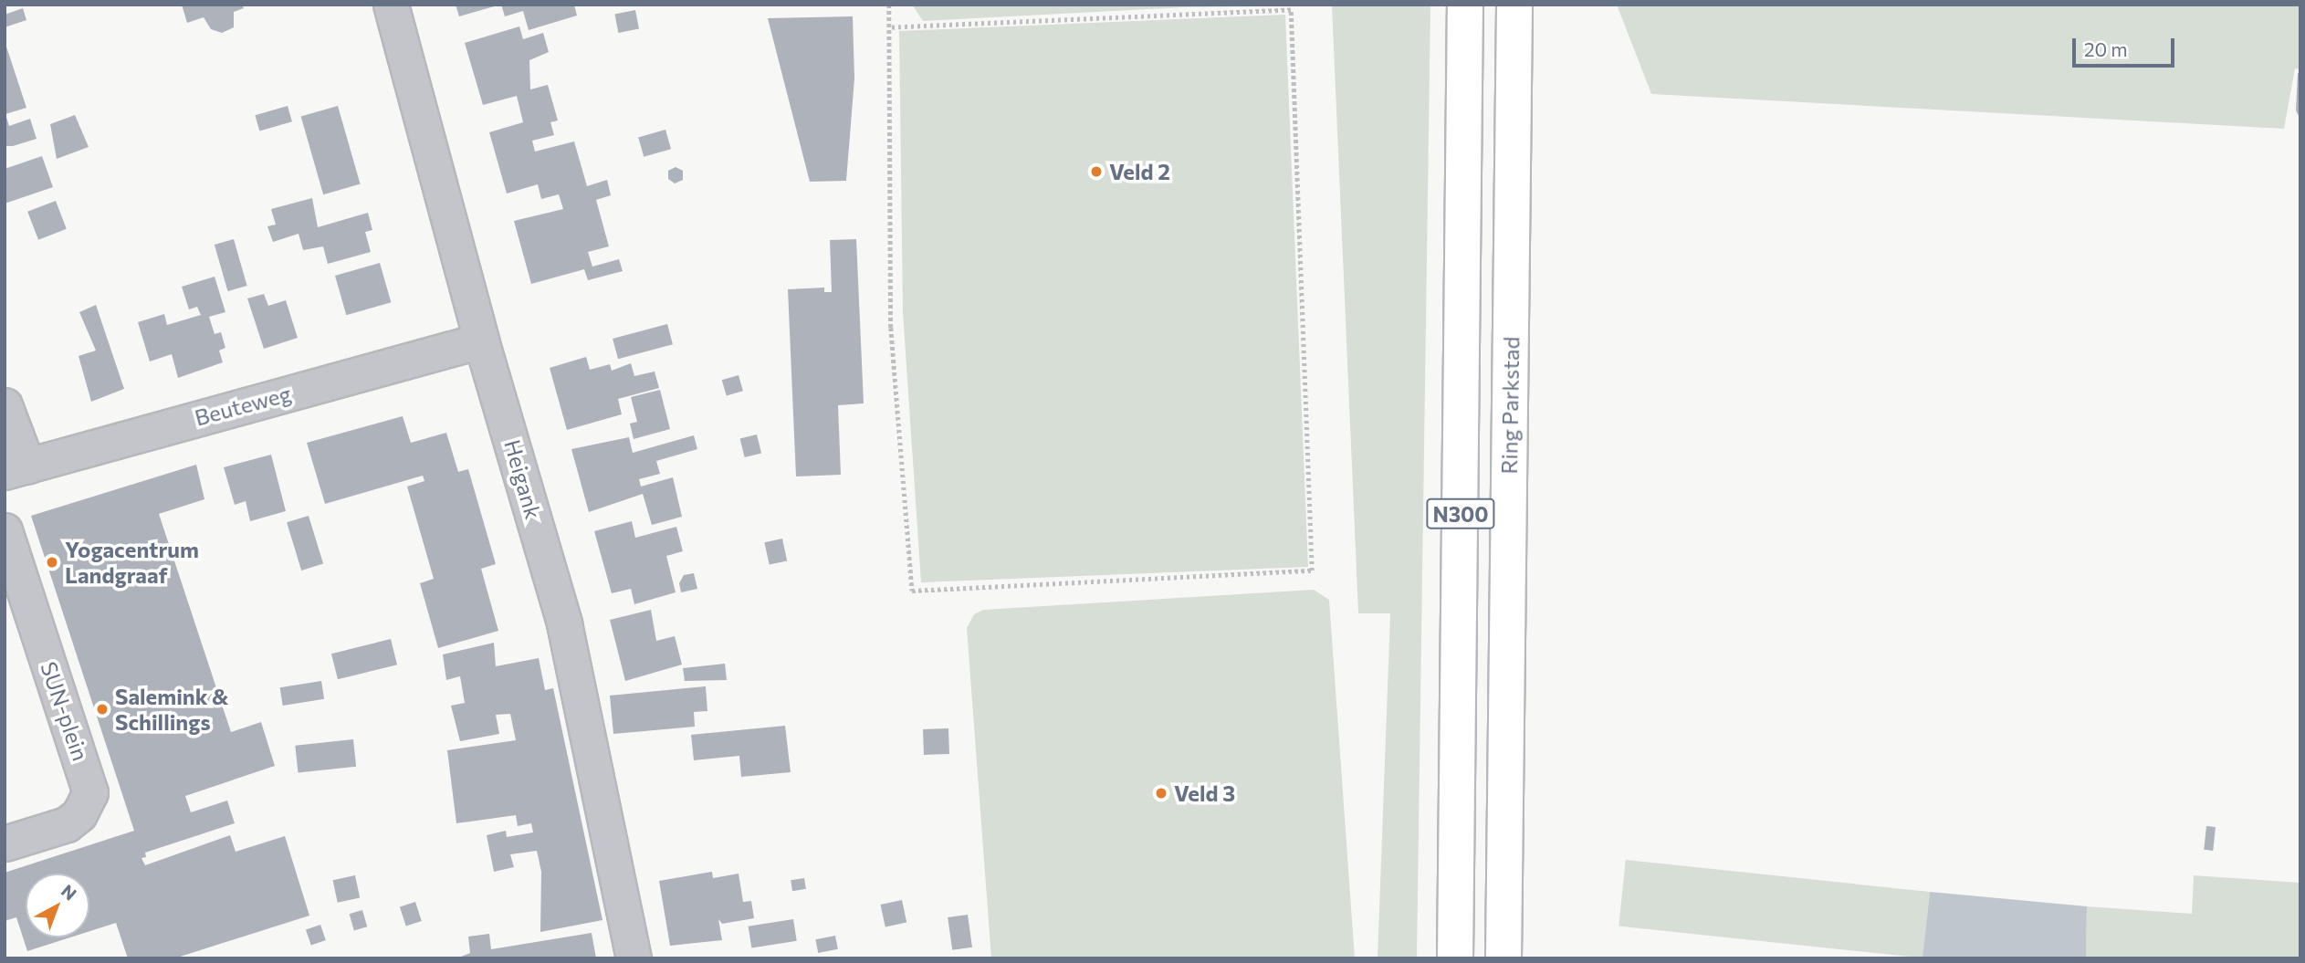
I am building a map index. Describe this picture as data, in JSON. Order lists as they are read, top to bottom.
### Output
{
  "streets": {
    "highway": ["Ring Parkstad", "N300"],
    "street": ["Beuteweg", "Heigank", "SUN-plein"]
  },
  "crossings": [
    ["Beuteweg", "Heigank"],
    ["Ring Parkstad", "N300"]
  ],
  "places": [
    "Veld 2",
    "Yogacentrum Landgraaf",
    "Salemink & Schillings",
    "Veld 3"
  ],
  "scale_bar": "20 m",
  "north": "top right"
}
